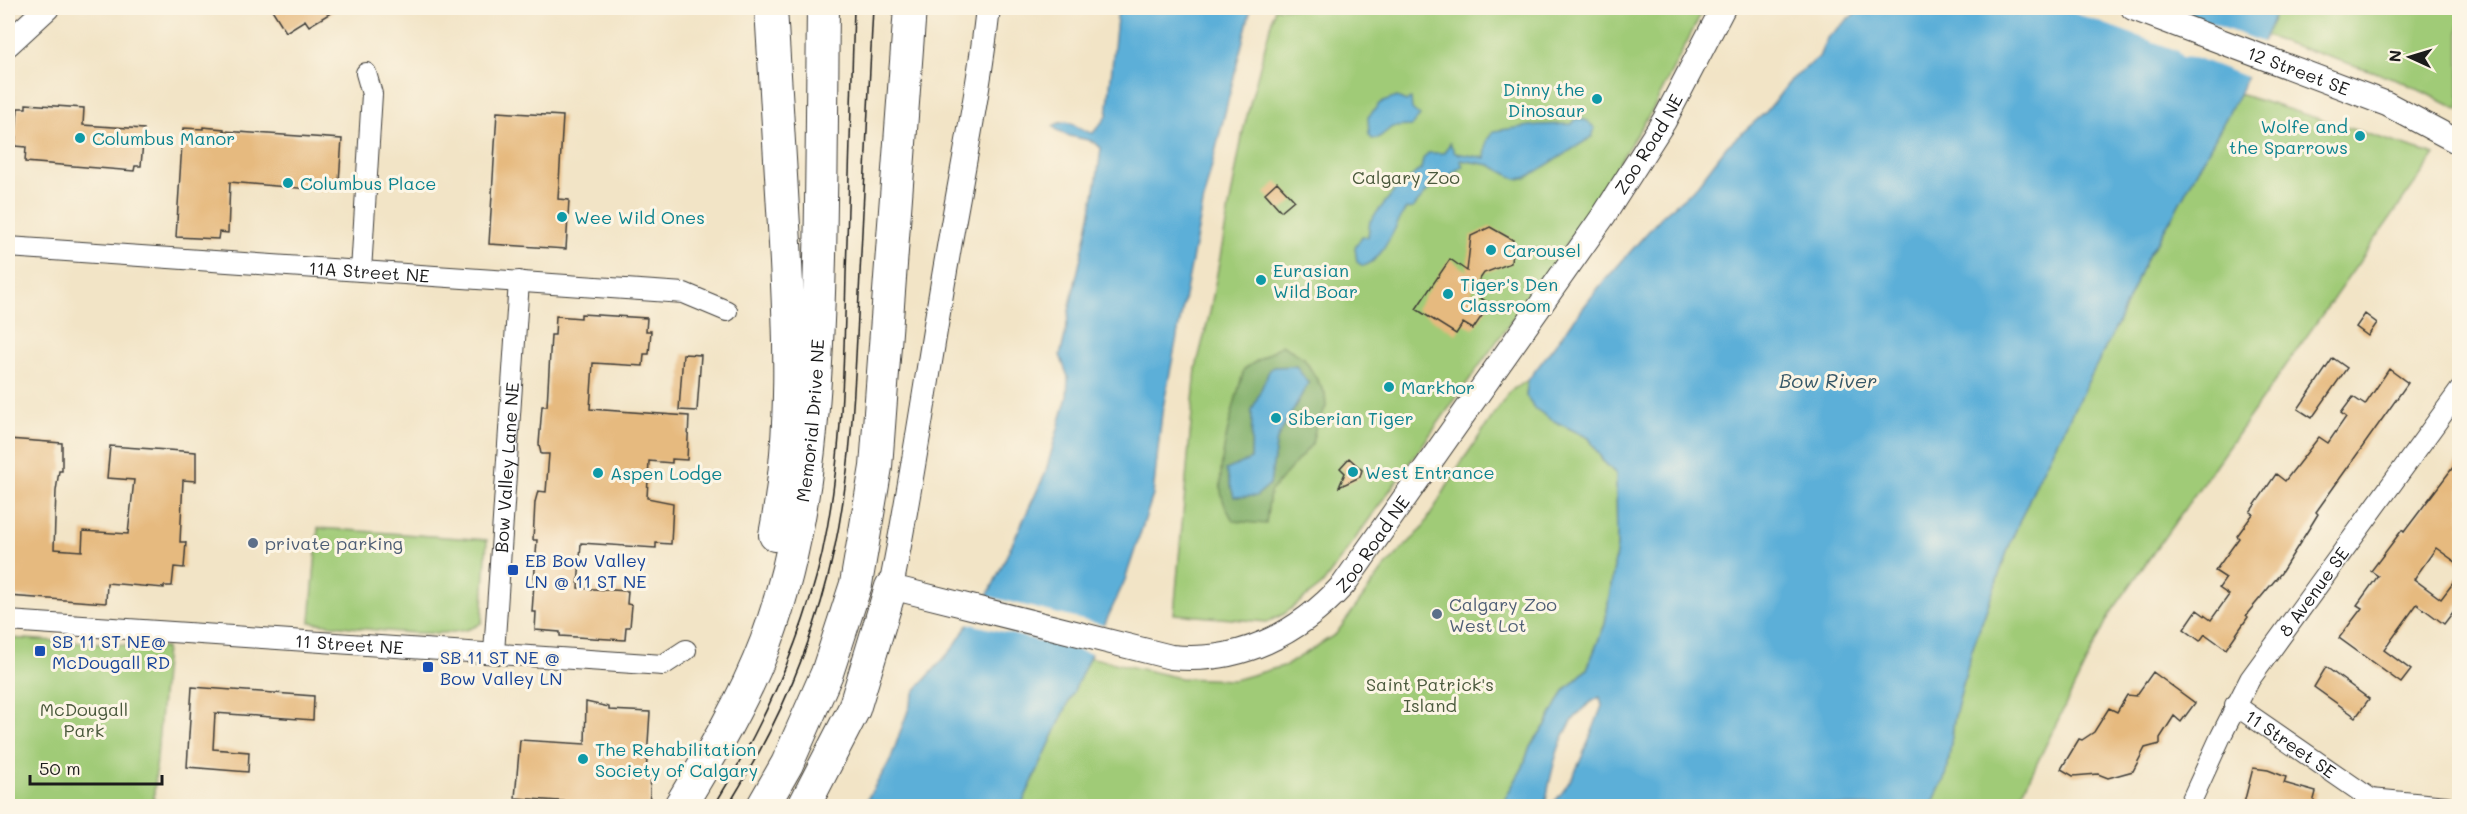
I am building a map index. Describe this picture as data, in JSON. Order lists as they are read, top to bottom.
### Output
{
  "streets": {
    "highway": ["Memorial Drive NE"],
    "street": [
      "12 Street SE",
      "Zoo Road NE",
      "11A Street NE",
      "Bow Valley Lane NE",
      "8 Avenue SE",
      "11 Street NE",
      "11 Street SE"
    ]
  },
  "crossings": [
    ["11A Street NE", "Bow Valley Lane NE"],
    ["Bow Valley Lane NE", "11 Street NE"],
    ["8 Avenue SE", "11 Street SE"]
  ],
  "water": ["Bow River"],
  "parks": ["Calgary Zoo", "Saint Patrick's Island", "McDougall Park"],
  "places": {
    "other": [
      "Dinny the Dinosaur",
      "Wolfe and the Sparrows",
      "Columbus Manor",
      "Columbus Place",
      "Wee Wild Ones",
      "Carousel",
      "Eurasian Wild Boar",
      "Tiger's Den Classroom",
      "Markhor",
      "Siberian Tiger",
      "West Entrance",
      "Aspen Lodge",
      "private parking",
      "Calgary Zoo West Lot",
      "The Rehabilitation Society of Calgary"
    ],
    "transit": ["EB Bow Valley LN @ 11 ST NE", "SB 11 ST NE@ McDougall RD", "SB 11 ST NE @ Bow Valley LN"]
  },
  "scale_bar": "50 m",
  "north": "left"
}
